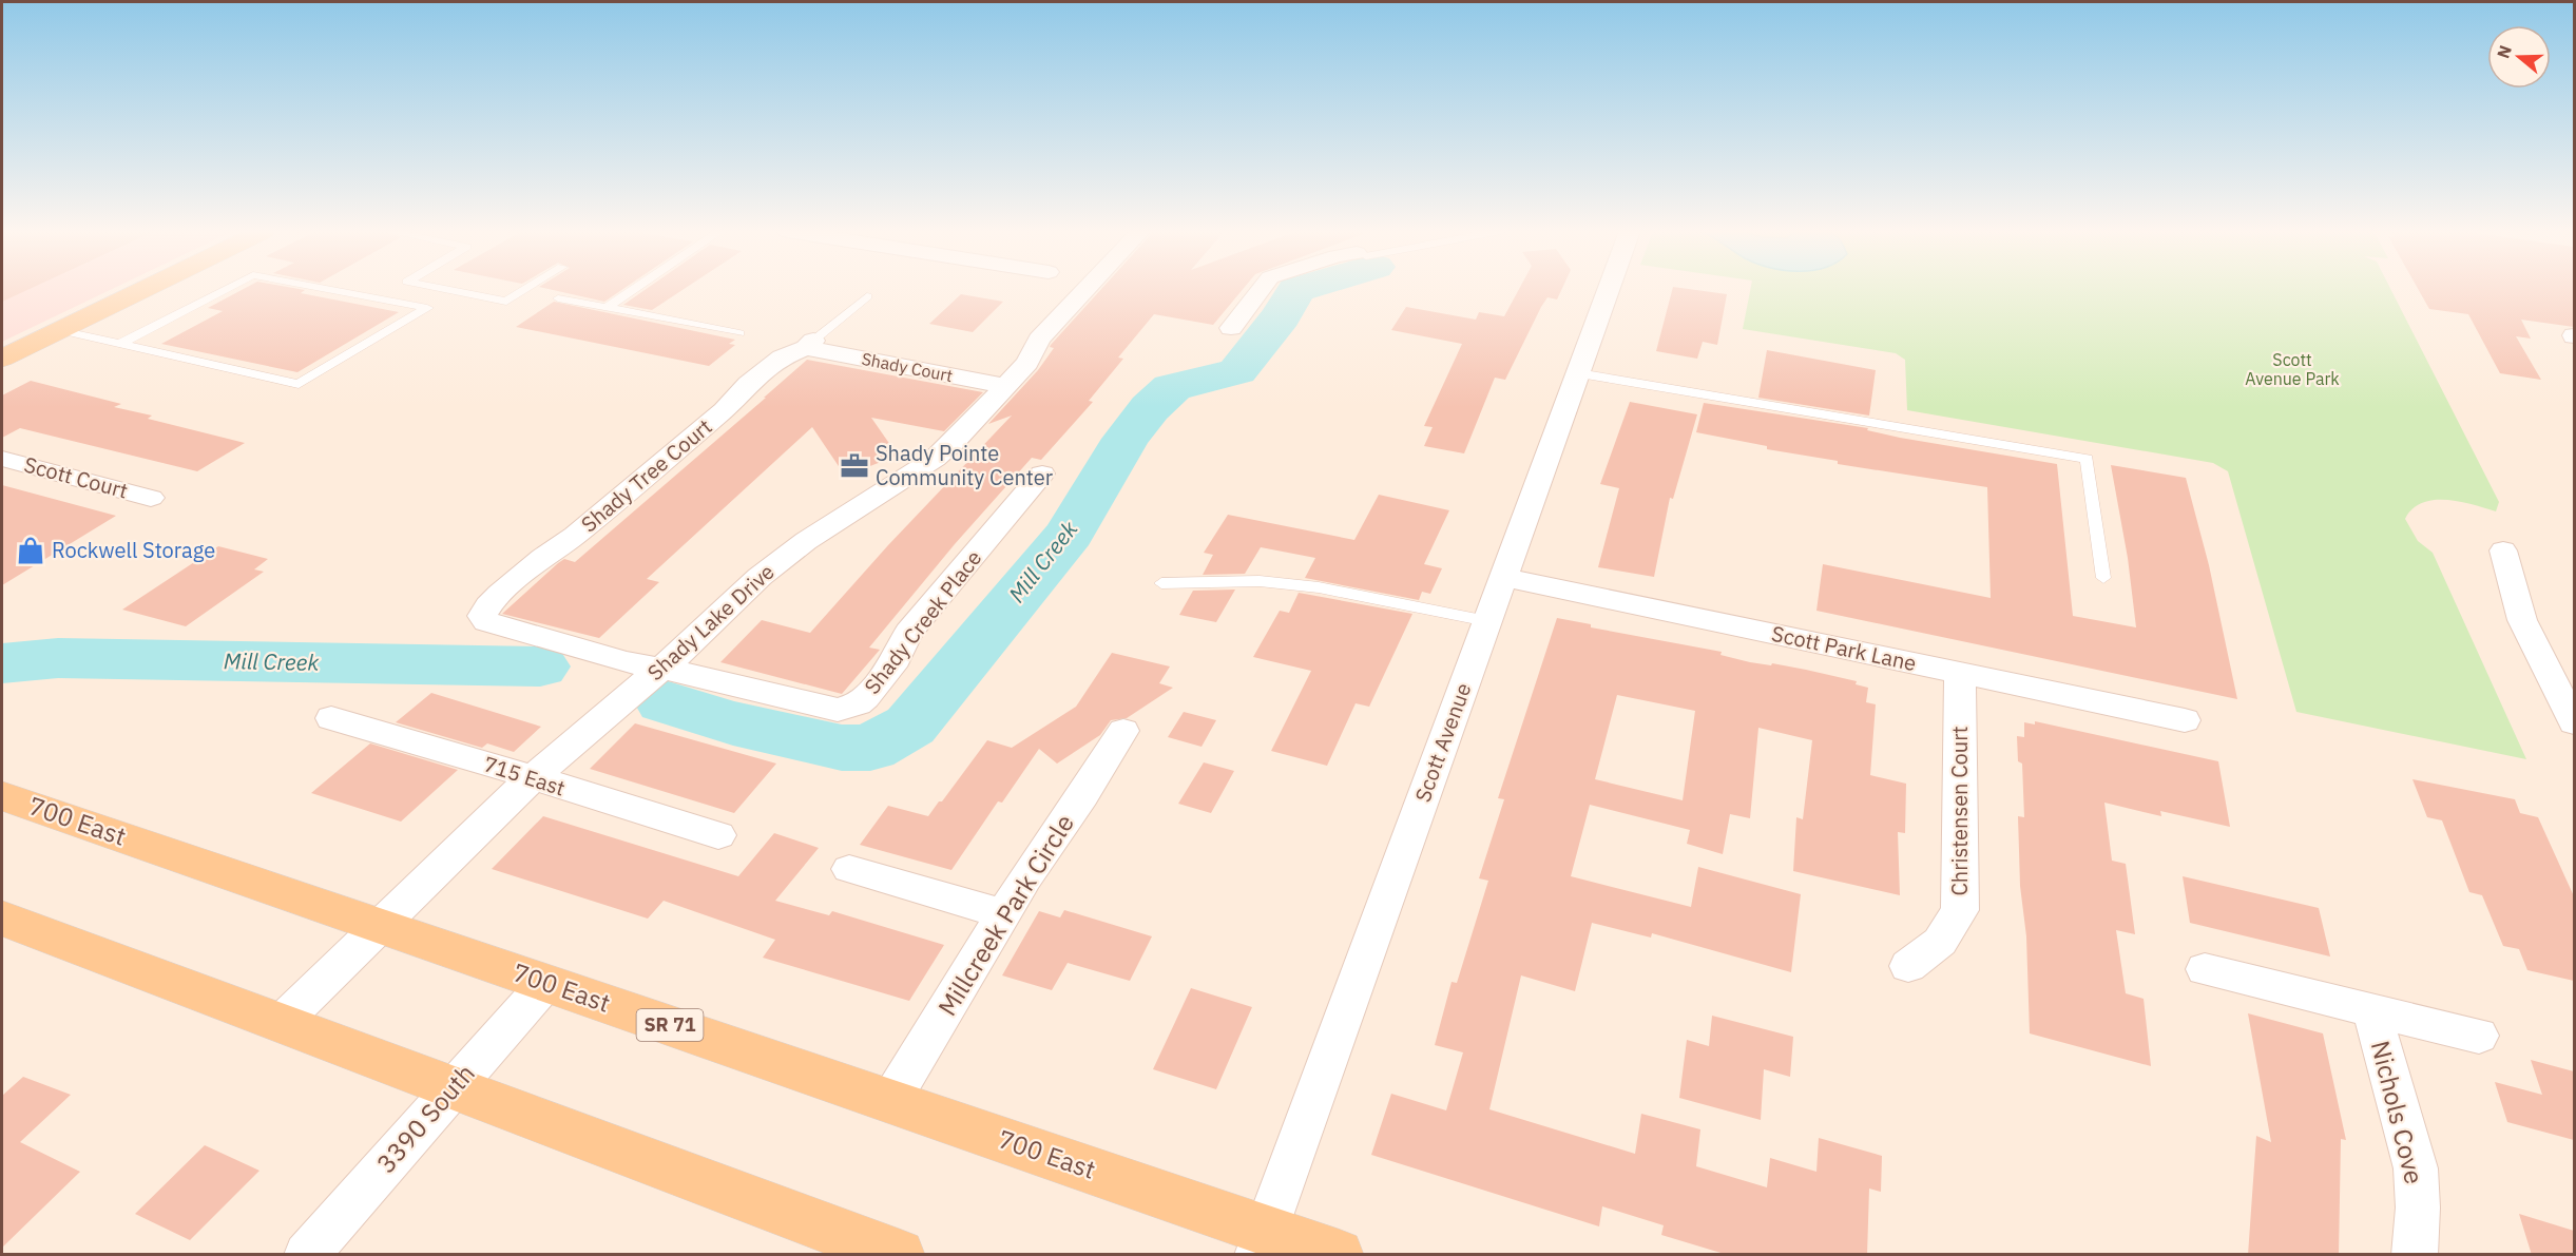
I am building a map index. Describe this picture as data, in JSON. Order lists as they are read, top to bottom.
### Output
{
  "streets": {
    "main road": ["700 East", "SR 71"],
    "street": [
      "Shady Court",
      "Shady Tree Court",
      "Scott Court",
      "Shady Lake Drive",
      "Shady Creek Place",
      "Scott Park Lane",
      "Scott Avenue",
      "715 East",
      "Christensen Court",
      "Millcreek Park Circle",
      "Nichols Cove",
      "3390 South"
    ]
  },
  "crossings": [
    ["Shady Court", "Shady Tree Court"],
    ["Shady Court", "Shady Lake Drive"],
    ["Shady Tree Court", "Shady Creek Place"],
    ["Shady Lake Drive", "Shady Creek Place"],
    ["Shady Lake Drive", "715 East"],
    ["Shady Lake Drive", "700 East"],
    ["Scott Park Lane", "Scott Avenue"],
    ["Scott Park Lane", "Christensen Court"],
    ["Scott Avenue", "700 East"],
    ["700 East", "Millcreek Park Circle"],
    ["700 East", "3390 South"]
  ],
  "water": ["Mill Creek"],
  "parks": ["Scott Avenue Park"],
  "places": {
    "office": ["Shady Pointe Community Center"],
    "shop": ["Rockwell Storage"]
  },
  "north": "left"
}
